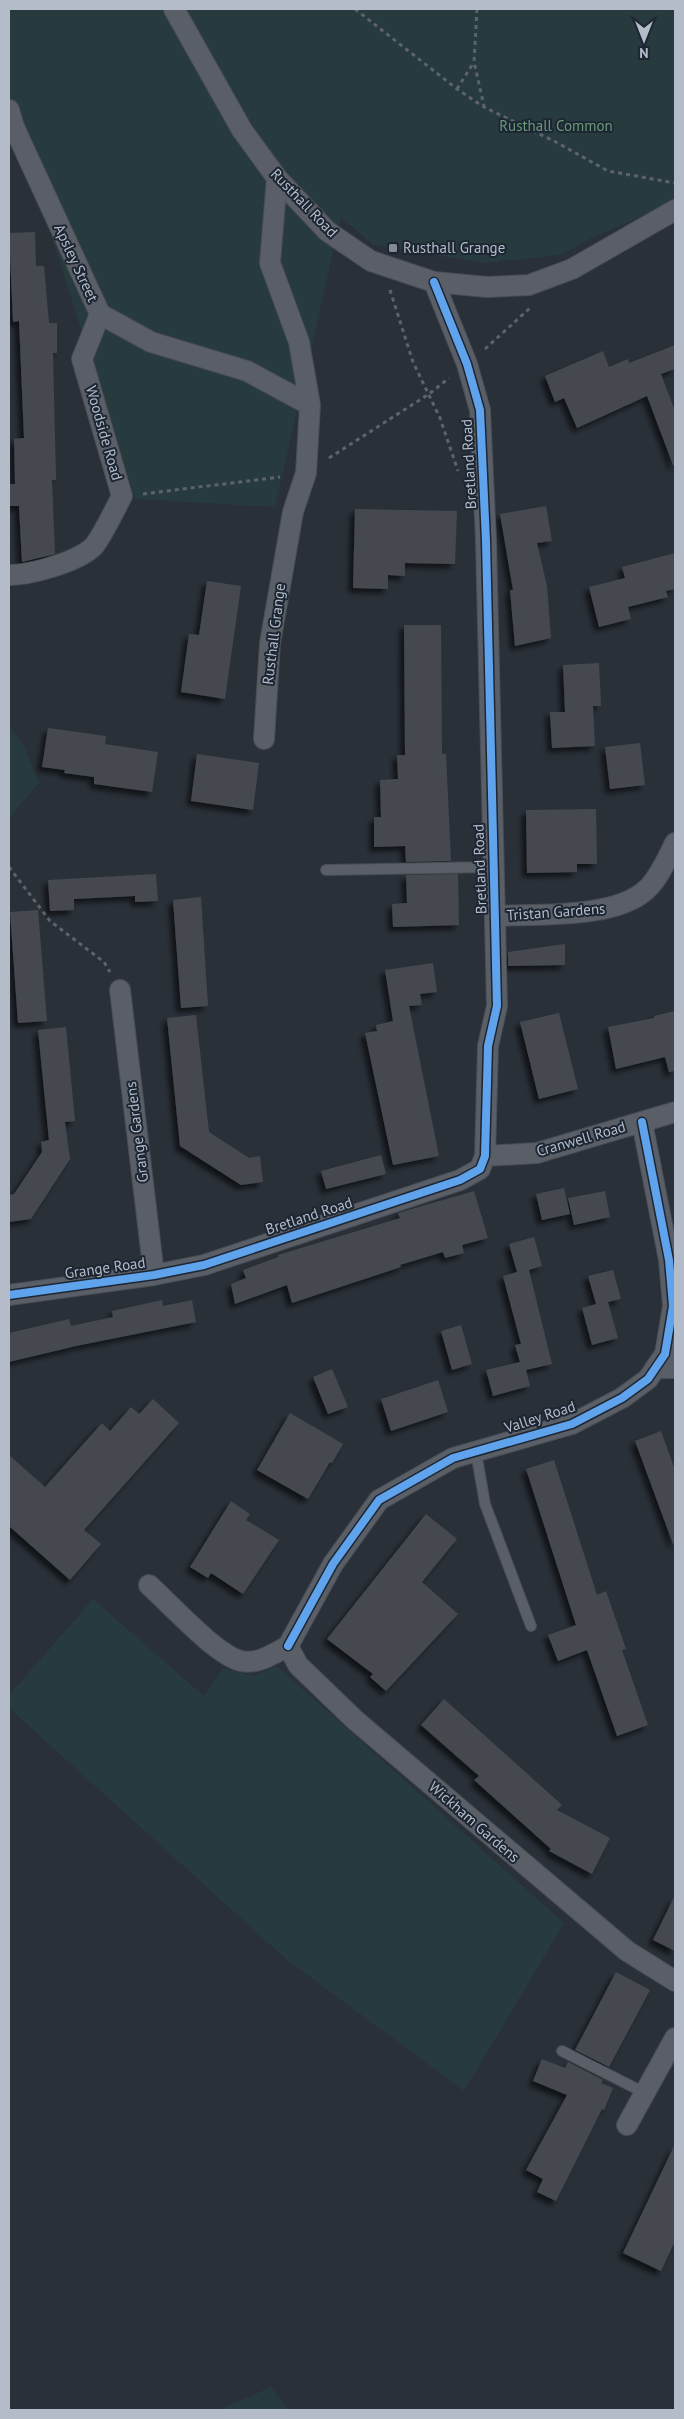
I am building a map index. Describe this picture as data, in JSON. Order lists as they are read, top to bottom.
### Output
{
  "streets": {
    "street": [
      "Rusthall Road",
      "Apsley Street",
      "Woodside Road",
      "Bretland Road",
      "Rusthall Grange",
      "Tristan Gardens",
      "Grange Gardens",
      "Cranwell Road",
      "Grange Road",
      "Valley Road",
      "Wickham Gardens"
    ]
  },
  "crossings": [
    ["Rusthall Road", "Bretland Road"],
    ["Rusthall Road", "Rusthall Grange"],
    ["Apsley Street", "Woodside Road"],
    ["Apsley Street", "Rusthall Grange"],
    ["Bretland Road", "Tristan Gardens"],
    ["Bretland Road", "Cranwell Road"],
    ["Bretland Road", "Grange Road"],
    ["Grange Gardens", "Grange Road"],
    ["Cranwell Road", "Valley Road"],
    ["Valley Road", "Wickham Gardens"]
  ],
  "parks": ["Rusthall Common"],
  "places": {
    "transit": ["Rusthall Grange"]
  },
  "north": "bottom"
}
